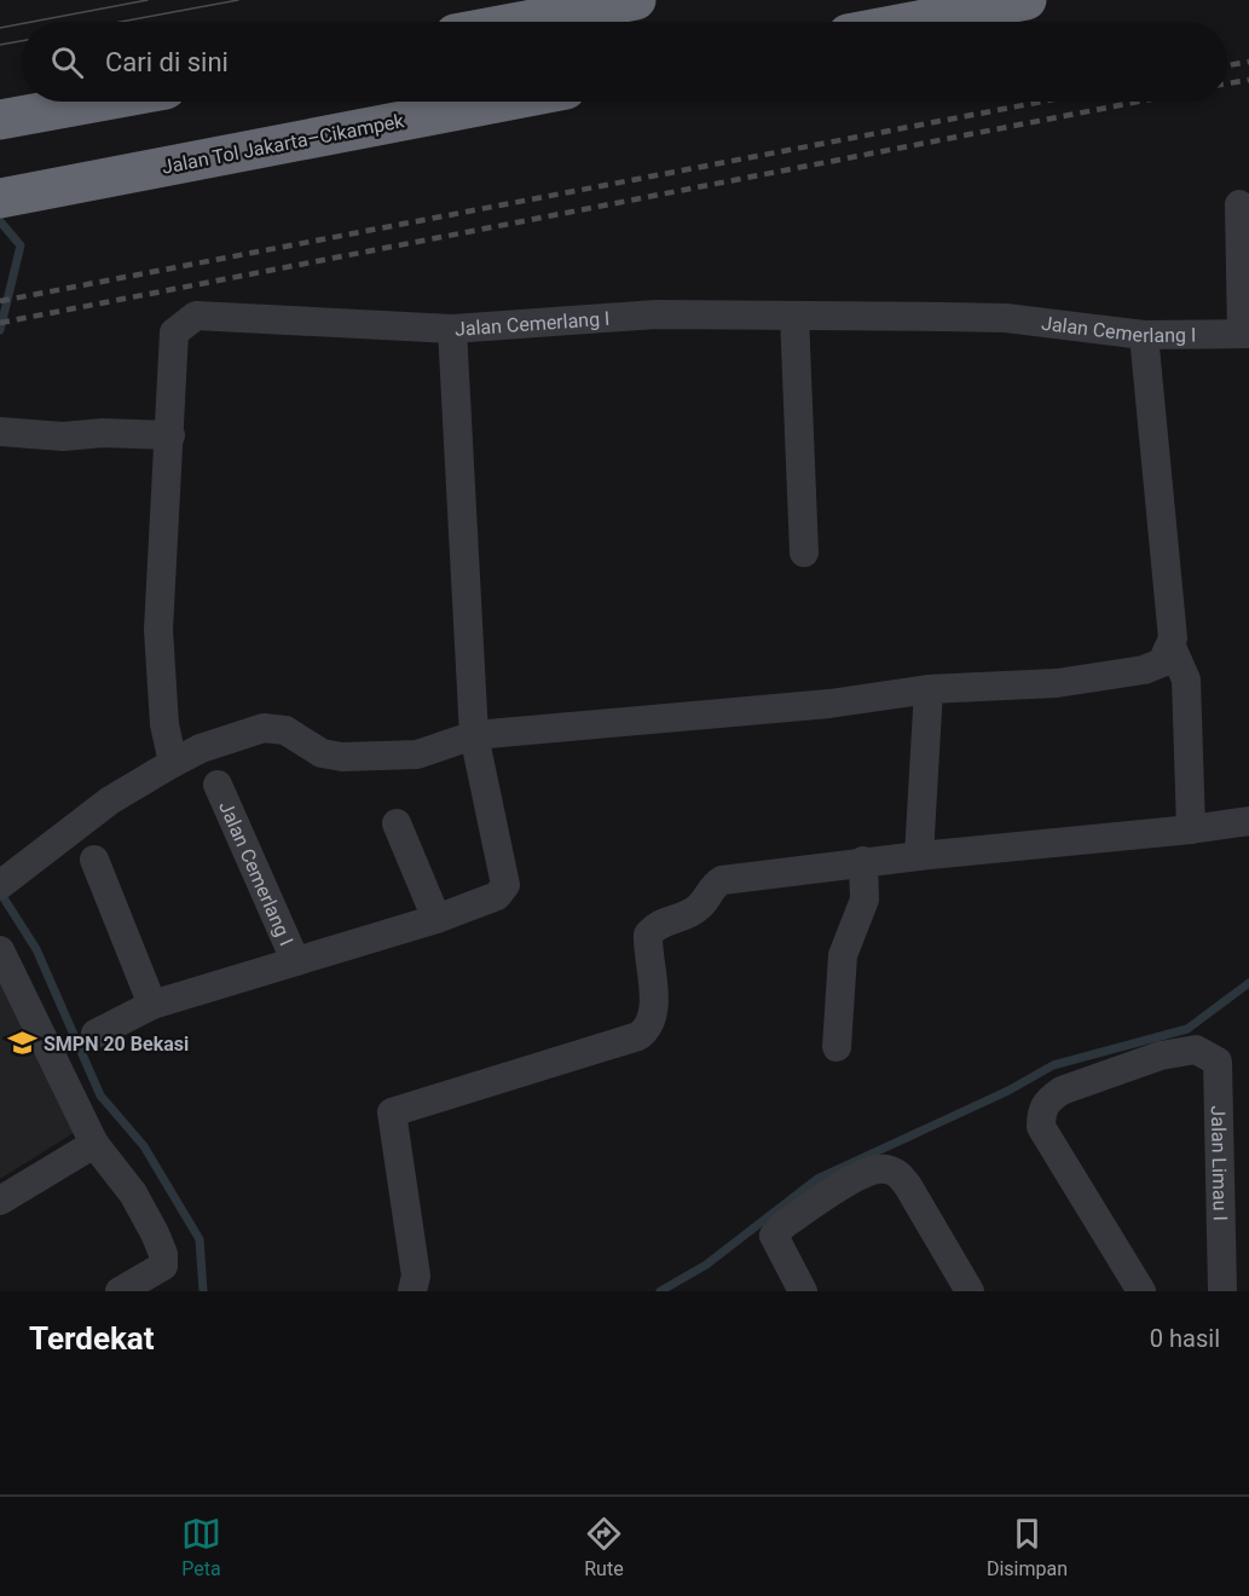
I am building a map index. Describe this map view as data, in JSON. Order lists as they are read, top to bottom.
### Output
{
  "streets": {
    "highway": ["Jalan Tol Jakarta–Cikampek"],
    "street": ["Jalan Cemerlang I", "Jalan Limau I"]
  },
  "places": {
    "school or university": ["SMPN 20 Bekasi"]
  },
  "page": {
    "search": "Cari di sini",
    "heading": ["Terdekat", "0 hasil"],
    "nav": ["Peta", "Rute", "Disimpan"]
  }
}
